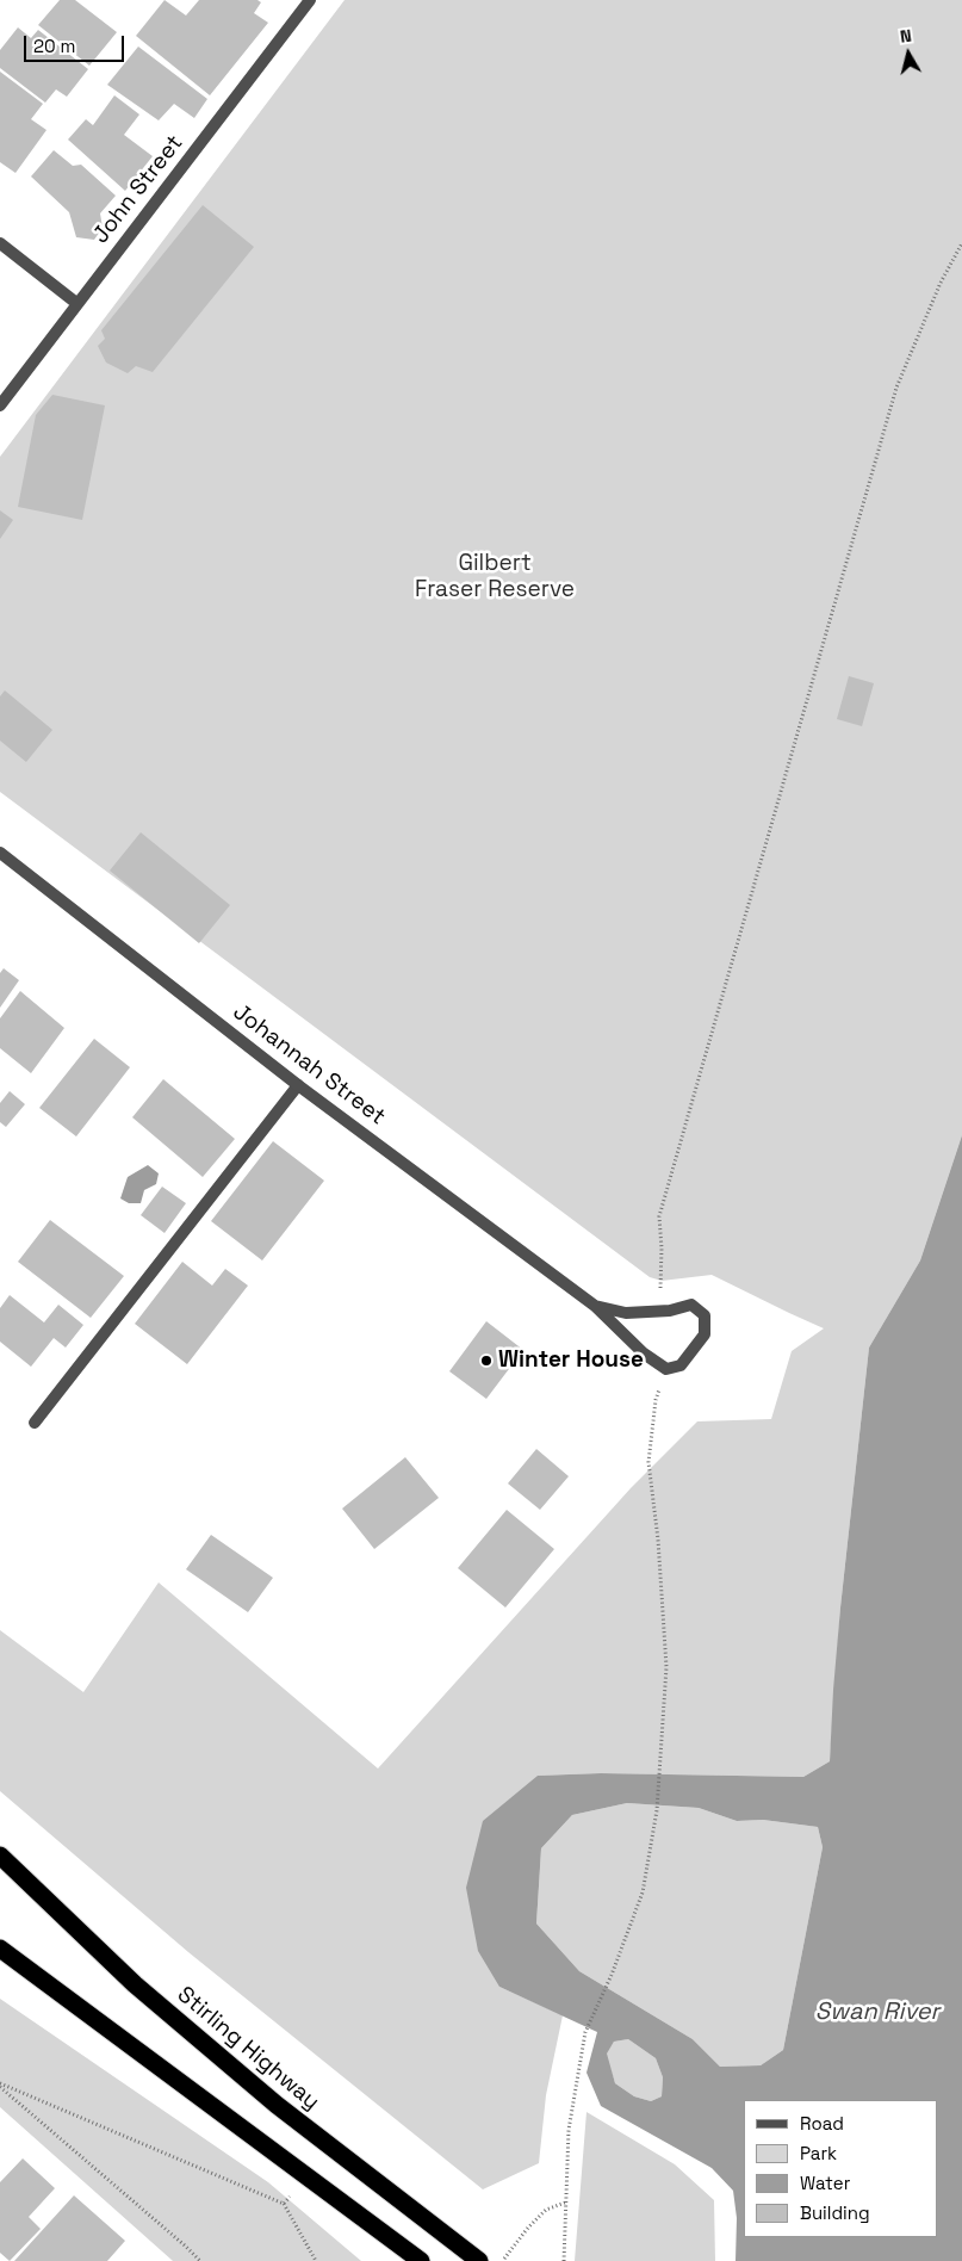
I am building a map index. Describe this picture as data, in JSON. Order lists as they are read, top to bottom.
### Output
{
  "streets": {
    "highway": ["Stirling Highway"],
    "street": ["John Street", "Johannah Street"]
  },
  "water": ["Swan River"],
  "parks": ["Gilbert Fraser Reserve"],
  "places": ["Winter House"],
  "legend": [
    "Road",
    "Park",
    "Water",
    "Building"
  ],
  "scale_bar": "20 m",
  "north": "top"
}
